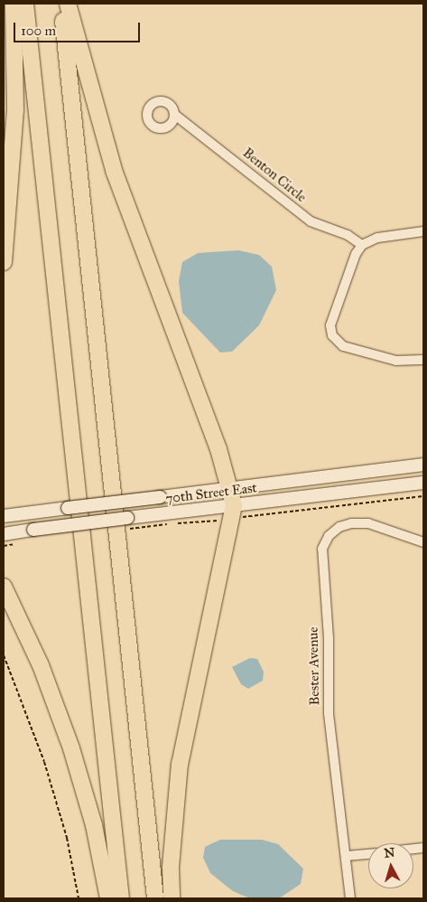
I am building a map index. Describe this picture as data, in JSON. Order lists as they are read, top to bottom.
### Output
{
  "streets": {
    "main road": ["70th Street East"],
    "street": ["Benton Circle", "Bester Avenue"]
  },
  "scale_bar": "100 m",
  "north": "top"
}
